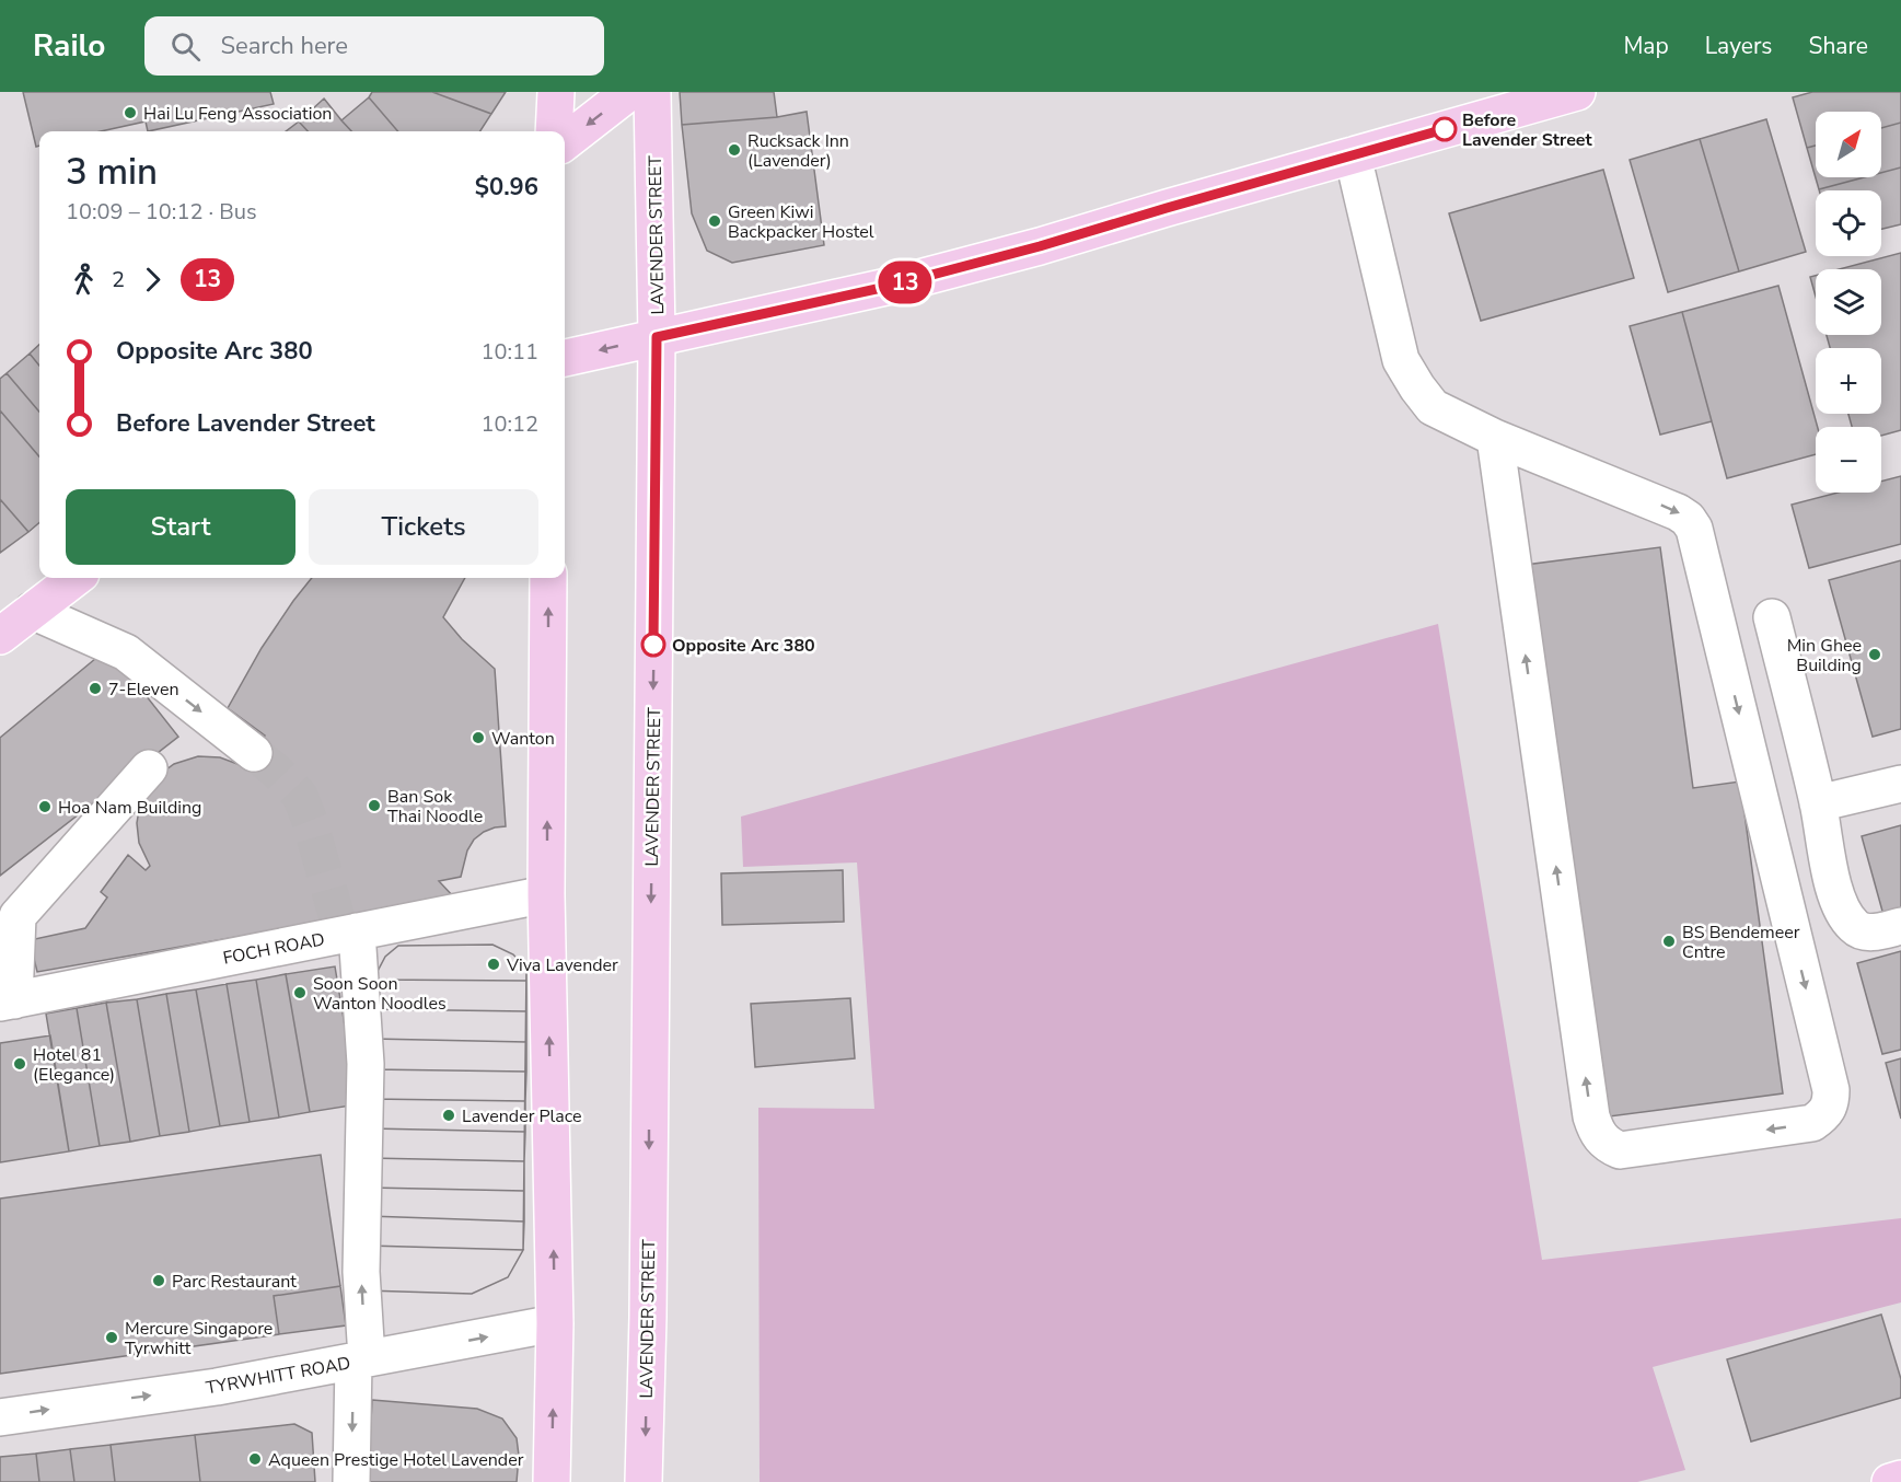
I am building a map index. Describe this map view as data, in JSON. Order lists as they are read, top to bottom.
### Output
{
  "streets": {
    "main road": ["LAVENDER STREET"],
    "street": ["FOCH ROAD", "TYRWHITT ROAD"]
  },
  "one_way": ["TYRWHITT ROAD"],
  "places": [
    "Hai Lu Feng Association",
    "Before Lavender Street",
    "Rucksack Inn (Lavender)",
    "Green Kiwi Backpacker Hostel",
    "Opposite Arc 380",
    "Min Ghee Building",
    "7-Eleven",
    "Wanton",
    "Ban Sok Thai Noodle",
    "Hoa Nam Building",
    "BS Bendemeer Cntre",
    "Viva Lavender",
    "Soon Soon Wanton Noodles",
    "Hotel 81 (Elegance)",
    "Lavender Place",
    "Parc Restaurant",
    "Mercure Singapore Tyrwhitt",
    "Aqueen Prestige Hotel Lavender"
  ],
  "lines": ["bus line 13"],
  "north": "top right",
  "page": {
    "header": "Railo",
    "search": "Search here",
    "nav": ["Map", "Layers", "Share"],
    "on_map": "13",
    "map_buttons": ["+", "−"],
    "heading": ["3 min", "10:09 – 10:12 · Bus", "$0.96"],
    "legs": ["2", "13"],
    "list": [
      {
        "name": "Opposite Arc 380",
        "value": "10:11"
      },
      {
        "name": "Before Lavender Street",
        "value": "10:12"
      }
    ],
    "buttons": ["Start", "Tickets"]
  }
}
